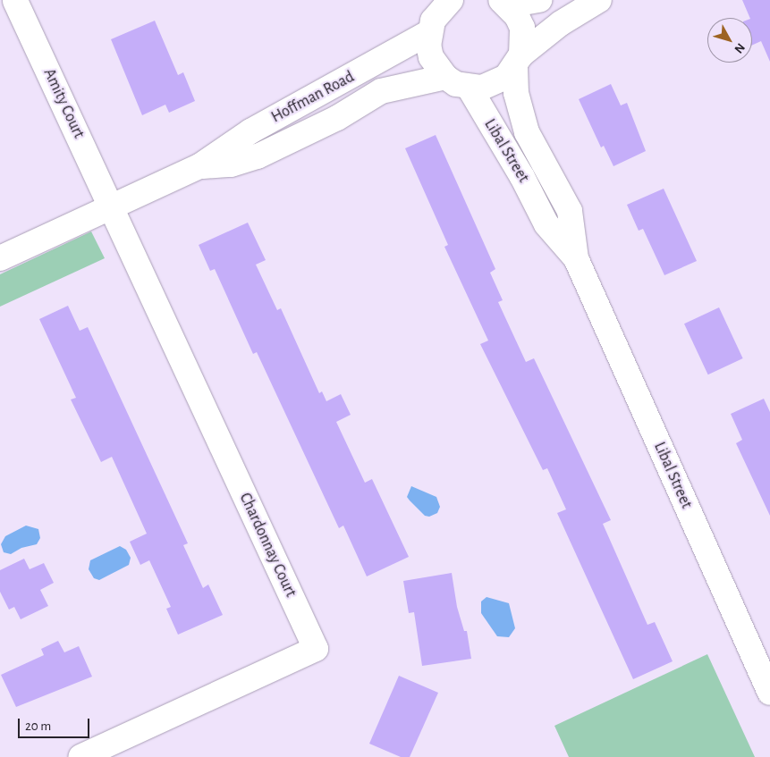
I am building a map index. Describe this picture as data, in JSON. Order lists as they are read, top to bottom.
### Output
{
  "streets": {
    "street": [
      "Hoffman Road",
      "Amity Court",
      "Libal Street",
      "Chardonnay Court"
    ]
  },
  "crossings": [
    ["Hoffman Road", "Amity Court"],
    ["Hoffman Road", "Chardonnay Court"],
    ["Amity Court", "Chardonnay Court"]
  ],
  "scale_bar": "20 m",
  "north": "bottom right"
}
